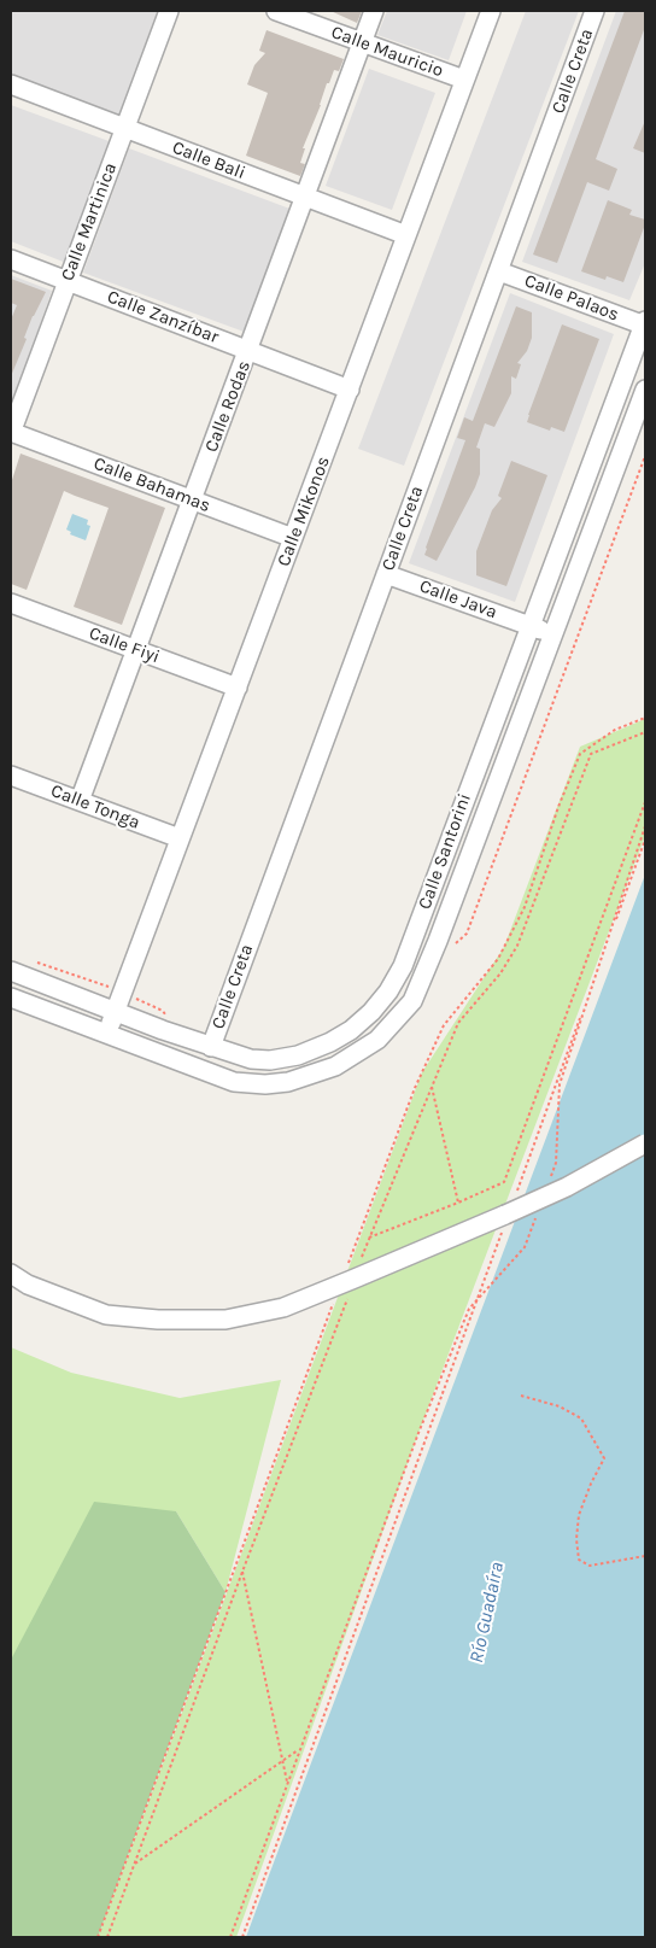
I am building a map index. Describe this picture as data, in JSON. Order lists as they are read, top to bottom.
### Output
{
  "streets": {
    "street": [
      "Calle Mauricio",
      "Calle Creta",
      "Calle Bali",
      "Calle Martinica",
      "Calle Palaos",
      "Calle Zanzíbar",
      "Calle Rodas",
      "Calle Bahamas",
      "Calle Mikonos",
      "Calle Java",
      "Calle Fiyi",
      "Calle Tonga",
      "Calle Santorini"
    ]
  },
  "crossings": [
    ["Calle Mauricio", "Calle Rodas"],
    ["Calle Mauricio", "Calle Mikonos"],
    ["Calle Creta", "Calle Palaos"],
    ["Calle Creta", "Calle Java"],
    ["Calle Creta", "Calle Santorini"],
    ["Calle Bali", "Calle Martinica"],
    ["Calle Bali", "Calle Rodas"],
    ["Calle Bali", "Calle Mikonos"],
    ["Calle Martinica", "Calle Zanzíbar"],
    ["Calle Martinica", "Calle Bahamas"],
    ["Calle Palaos", "Calle Santorini"],
    ["Calle Zanzíbar", "Calle Rodas"],
    ["Calle Zanzíbar", "Calle Mikonos"],
    ["Calle Rodas", "Calle Bahamas"],
    ["Calle Rodas", "Calle Fiyi"],
    ["Calle Rodas", "Calle Tonga"],
    ["Calle Bahamas", "Calle Mikonos"],
    ["Calle Mikonos", "Calle Fiyi"],
    ["Calle Mikonos", "Calle Tonga"],
    ["Calle Mikonos", "Calle Santorini"],
    ["Calle Java", "Calle Santorini"]
  ],
  "water": ["Río Guadaíra"]
}
